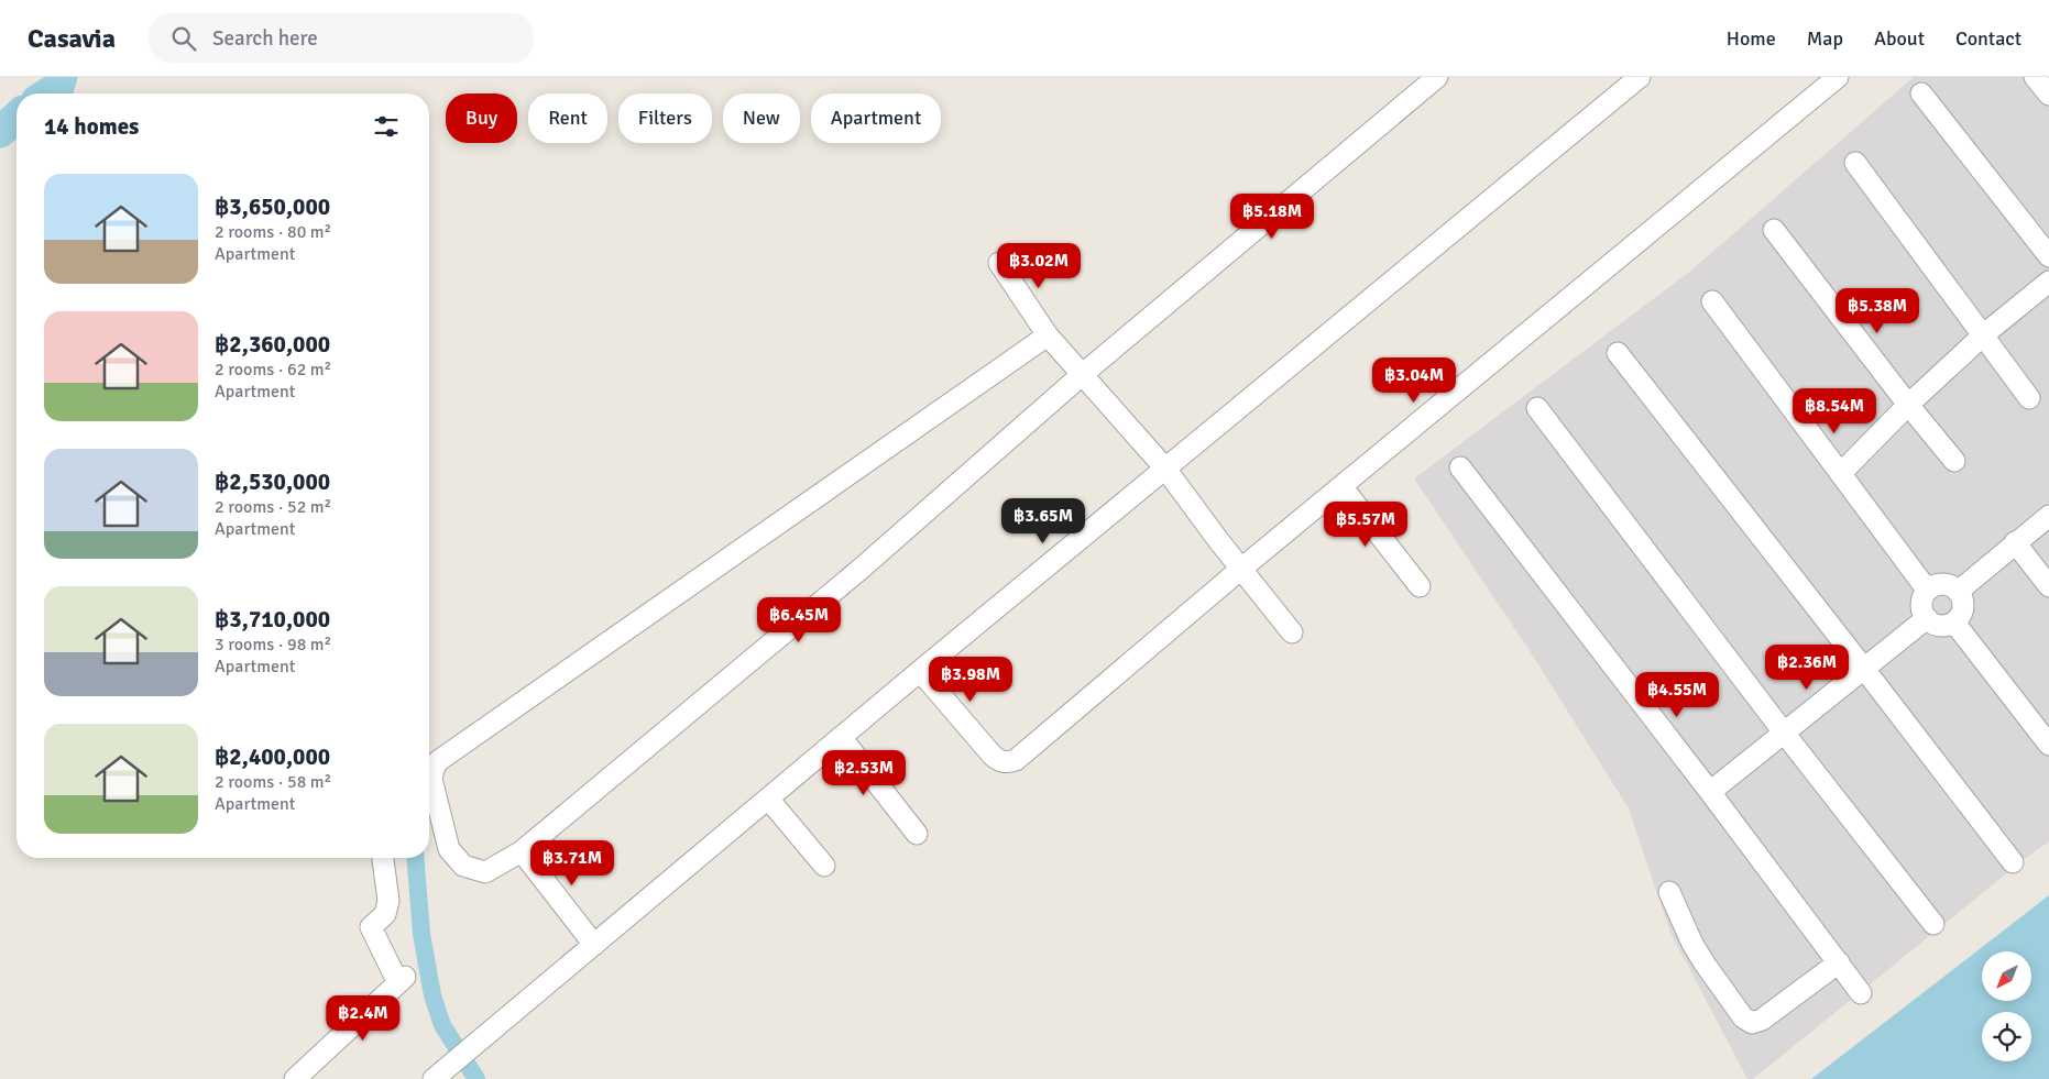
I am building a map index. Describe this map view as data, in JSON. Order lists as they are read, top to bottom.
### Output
{
  "north": "bottom left",
  "page": {
    "header": "Casavia",
    "search": "Search here",
    "nav": [
      "Home",
      "Map",
      "About",
      "Contact"
    ],
    "chip": [
      "Buy",
      "Rent",
      "Filters",
      "New",
      "Apartment"
    ],
    "heading": "14 homes",
    "list": [
      {
        "name": "฿3,650,000",
        "note": "2 rooms · 80 m² · Apartment"
      },
      {
        "name": "฿2,360,000",
        "note": "2 rooms · 62 m² · Apartment"
      },
      {
        "name": "฿2,530,000",
        "note": "2 rooms · 52 m² · Apartment"
      },
      {
        "name": "฿3,710,000",
        "note": "3 rooms · 98 m² · Apartment"
      },
      {
        "name": "฿2,400,000",
        "note": "2 rooms · 58 m² · Apartment"
      }
    ],
    "price": [
      "฿5.18M",
      "฿3.02M",
      "฿5.38M",
      "฿3.04M",
      "฿8.54M",
      "฿3.65M",
      "฿5.57M",
      "฿6.45M",
      "฿2.36M",
      "฿3.98M",
      "฿4.55M",
      "฿2.53M",
      "฿3.71M",
      "฿2.4M"
    ]
  }
}
